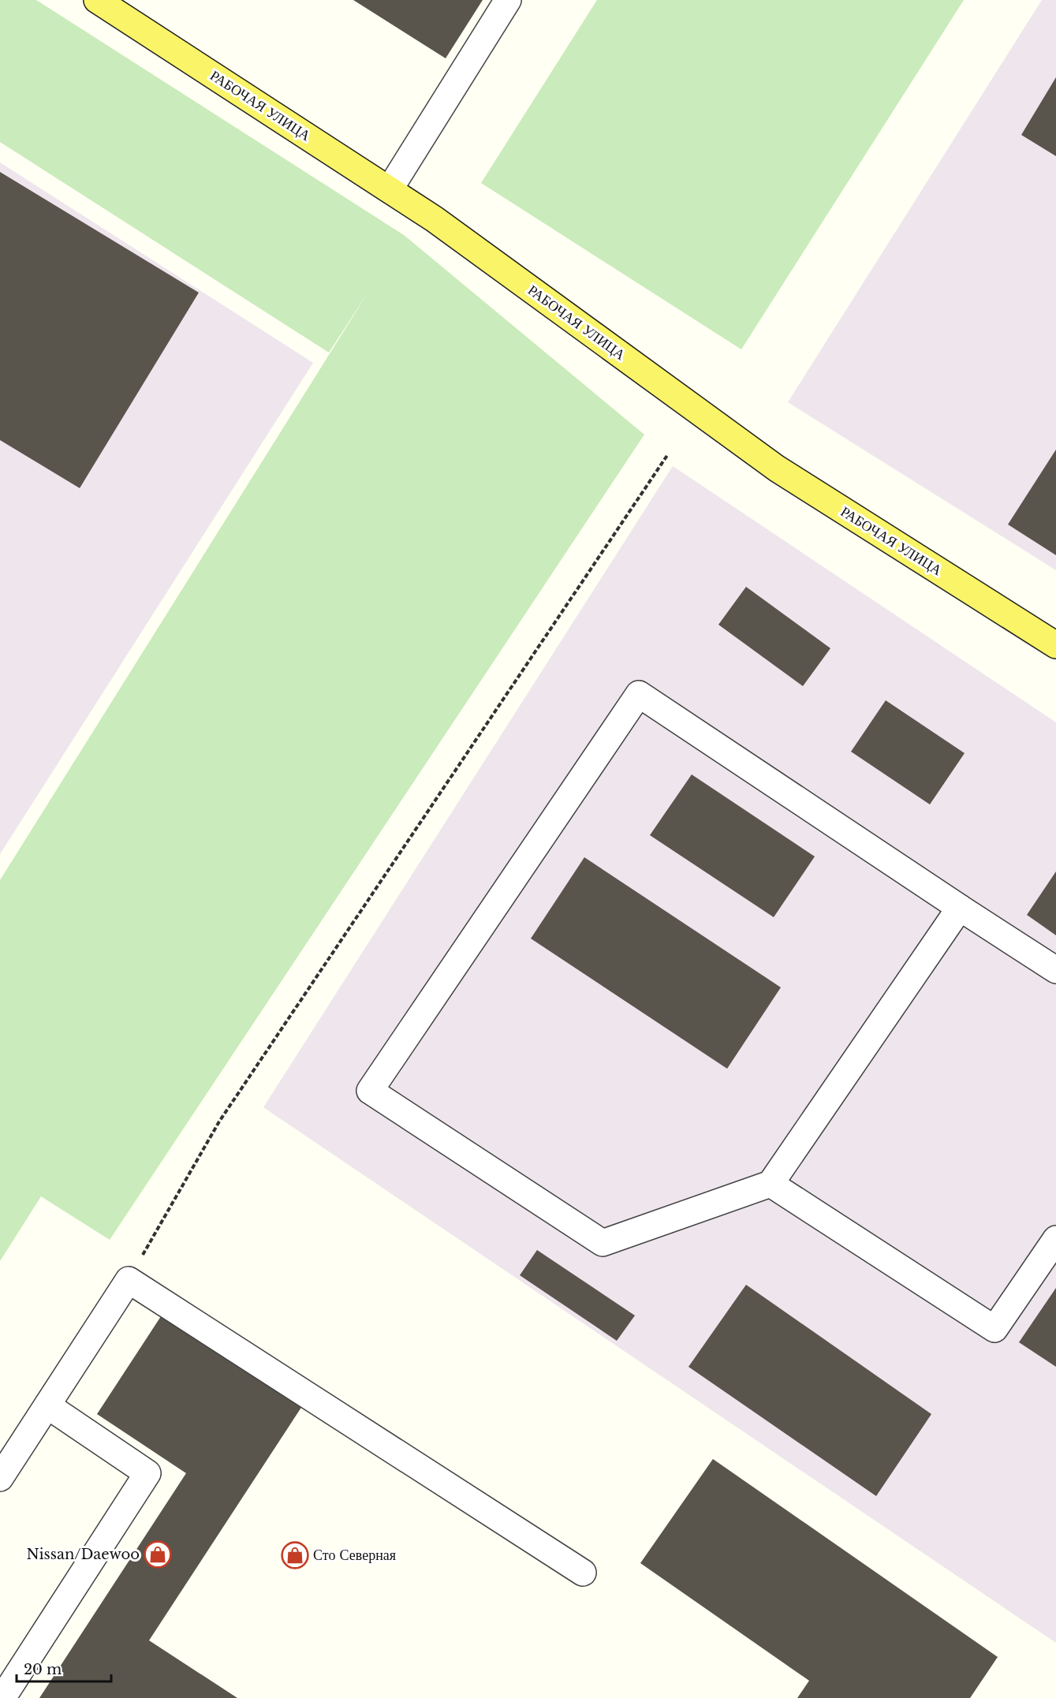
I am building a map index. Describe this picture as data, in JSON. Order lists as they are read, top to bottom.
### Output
{
  "streets": {
    "main road": ["РАБОЧАЯ УЛИЦА"]
  },
  "places": {
    "shop": ["Nissan/Daewoo", "Сто Северная"]
  },
  "scale_bar": "20 m"
}
